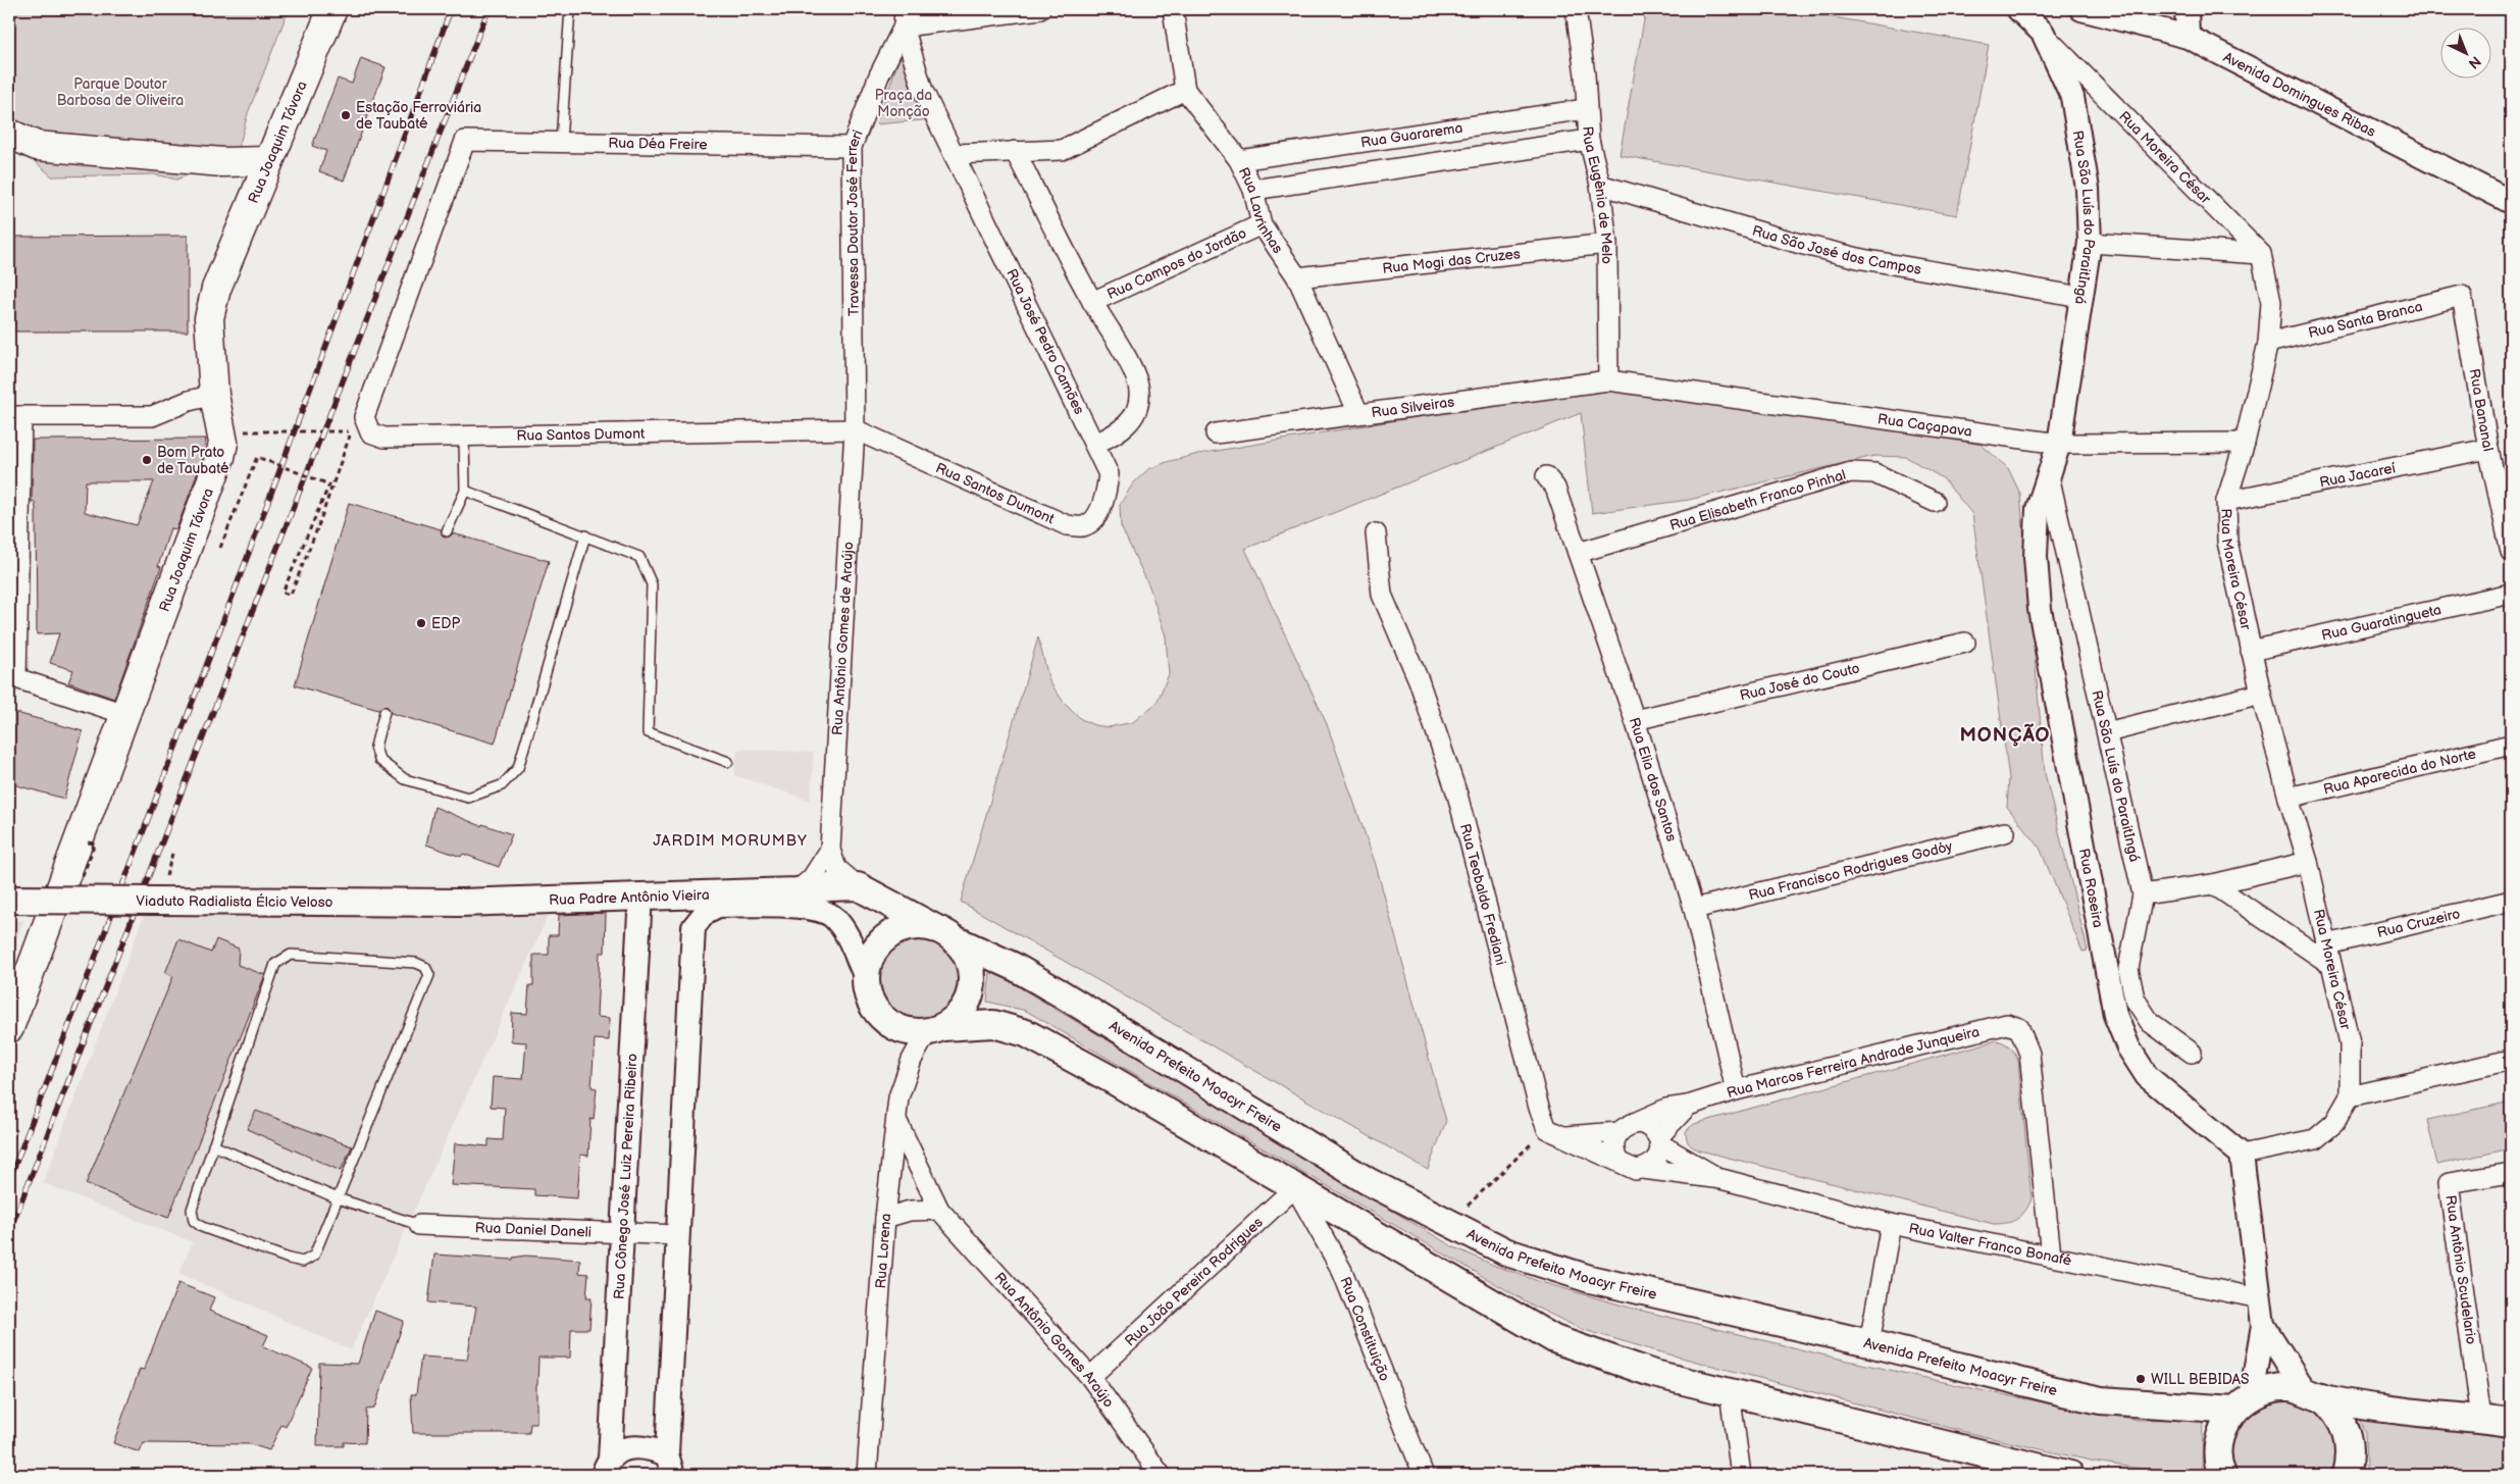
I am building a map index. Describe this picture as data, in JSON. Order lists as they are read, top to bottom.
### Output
{
  "streets": {
    "main road": [
      "Rua Joaquim Távora",
      "Rua Padre Antônio Vieira",
      "Viaduto Radialista Élcio Veloso",
      "Avenida Prefeito Moacyr Freire"
    ],
    "street": [
      "Avenida Domingues Ribas",
      "Rua Guararema",
      "Rua Déa Freire",
      "Rua Moreira César",
      "Rua Eugênio de Melo",
      "Rua Lavrinhas",
      "Rua São Luís do ParaitIngá",
      "Travessa Doutor José Ferreri",
      "Rua São José dos Campos",
      "Rua Mogi das Cruzes",
      "Rua Campos do Jordão",
      "Rua Santa Branca",
      "Rua José Pedro Camões",
      "Rua Silveiras",
      "Rua Bananal",
      "Rua Caçapava",
      "Rua Santos Dumont",
      "Rua Jacareí",
      "Rua Elisabeth Franco Pinhal",
      "Rua Guaratingueta",
      "Rua Antônio Gomes de Araújo",
      "Rua José do Couto",
      "Rua Aparecida do Norte",
      "Rua Elia dos Santos",
      "Rua Francisco Rodrigues Godóy",
      "Rua Roseira",
      "Rua Teobaldo Frediani",
      "Rua Cruzeiro",
      "Rua Marcos Ferreira Andrade Junqueira",
      "Rua Cônego José Luiz Pereira Ribeiro",
      "Rua Daniel Daneli",
      "Rua Valter Franco Bonafé",
      "Rua Lorena",
      "Rua Antônio Scudelario",
      "Rua João Pereira Rodrigues",
      "Rua Constituição",
      "Rua Antônio Gomes Araújo"
    ]
  },
  "crossings": [
    ["Rua Guararema", "Rua Eugênio de Melo"],
    ["Rua Guararema", "Rua Lavrinhas"],
    ["Rua Déa Freire", "Travessa Doutor José Ferreri"],
    ["Rua Déa Freire", "Rua Santos Dumont"],
    ["Rua Moreira César", "Rua São Luís do ParaitIngá"],
    ["Rua Moreira César", "Rua Santa Branca"],
    ["Rua Moreira César", "Rua Caçapava"],
    ["Rua Moreira César", "Rua Jacareí"],
    ["Rua Moreira César", "Rua Guaratingueta"],
    ["Rua Moreira César", "Rua Aparecida do Norte"],
    ["Rua Moreira César", "Rua Cruzeiro"],
    ["Rua Eugênio de Melo", "Rua São José dos Campos"],
    ["Rua Eugênio de Melo", "Rua Mogi das Cruzes"],
    ["Rua Eugênio de Melo", "Rua Silveiras"],
    ["Rua Eugênio de Melo", "Rua Caçapava"],
    ["Rua Lavrinhas", "Rua Mogi das Cruzes"],
    ["Rua Lavrinhas", "Rua Campos do Jordão"],
    ["Rua Lavrinhas", "Rua Silveiras"],
    ["Rua São Luís do ParaitIngá", "Rua São José dos Campos"],
    ["Rua São Luís do ParaitIngá", "Rua Caçapava"],
    ["Rua São Luís do ParaitIngá", "Rua Roseira"],
    ["Travessa Doutor José Ferreri", "Rua Santos Dumont"],
    ["Travessa Doutor José Ferreri", "Rua Antônio Gomes de Araújo"],
    ["Rua Santa Branca", "Rua Bananal"],
    ["Rua José Pedro Camões", "Rua Santos Dumont"],
    ["Rua Silveiras", "Rua Caçapava"],
    ["Rua Bananal", "Rua Jacareí"],
    ["Rua Caçapava", "Rua Roseira"],
    ["Rua Santos Dumont", "Rua Antônio Gomes de Araújo"],
    ["Rua Elisabeth Franco Pinhal", "Rua Elia dos Santos"],
    ["Rua Antônio Gomes de Araújo", "Rua Padre Antônio Vieira"],
    ["Rua Antônio Gomes de Araújo", "Avenida Prefeito Moacyr Freire"],
    ["Rua José do Couto", "Rua Elia dos Santos"],
    ["Rua Elia dos Santos", "Rua Francisco Rodrigues Godóy"],
    ["Rua Elia dos Santos", "Rua Marcos Ferreira Andrade Junqueira"],
    ["Rua Teobaldo Frediani", "Rua Valter Franco Bonafé"],
    ["Rua Padre Antônio Vieira", "Viaduto Radialista Élcio Veloso"],
    ["Rua Padre Antônio Vieira", "Rua Cônego José Luiz Pereira Ribeiro"],
    ["Rua Marcos Ferreira Andrade Junqueira", "Rua Valter Franco Bonafé"],
    ["Avenida Prefeito Moacyr Freire", "Rua Cônego José Luiz Pereira Ribeiro"],
    ["Avenida Prefeito Moacyr Freire", "Rua Lorena"],
    ["Avenida Prefeito Moacyr Freire", "Rua Antônio Scudelario"],
    ["Avenida Prefeito Moacyr Freire", "Rua João Pereira Rodrigues"],
    ["Avenida Prefeito Moacyr Freire", "Rua Constituição"],
    ["Rua Cônego José Luiz Pereira Ribeiro", "Rua Daniel Daneli"],
    ["Rua Lorena", "Rua Antônio Gomes Araújo"],
    ["Rua João Pereira Rodrigues", "Rua Constituição"],
    ["Rua João Pereira Rodrigues", "Rua Antônio Gomes Araújo"]
  ],
  "districts": ["MONÇÃO", "JARDIM MORUMBY"],
  "parks": ["Parque Doutor Barbosa de Oliveira", "Praça da Monção"],
  "places": [
    "Estação Ferroviária de Taubaté",
    "Bom Prato de Taubaté",
    "EDP",
    "WILL BEBIDAS"
  ],
  "north": "bottom right"
}
